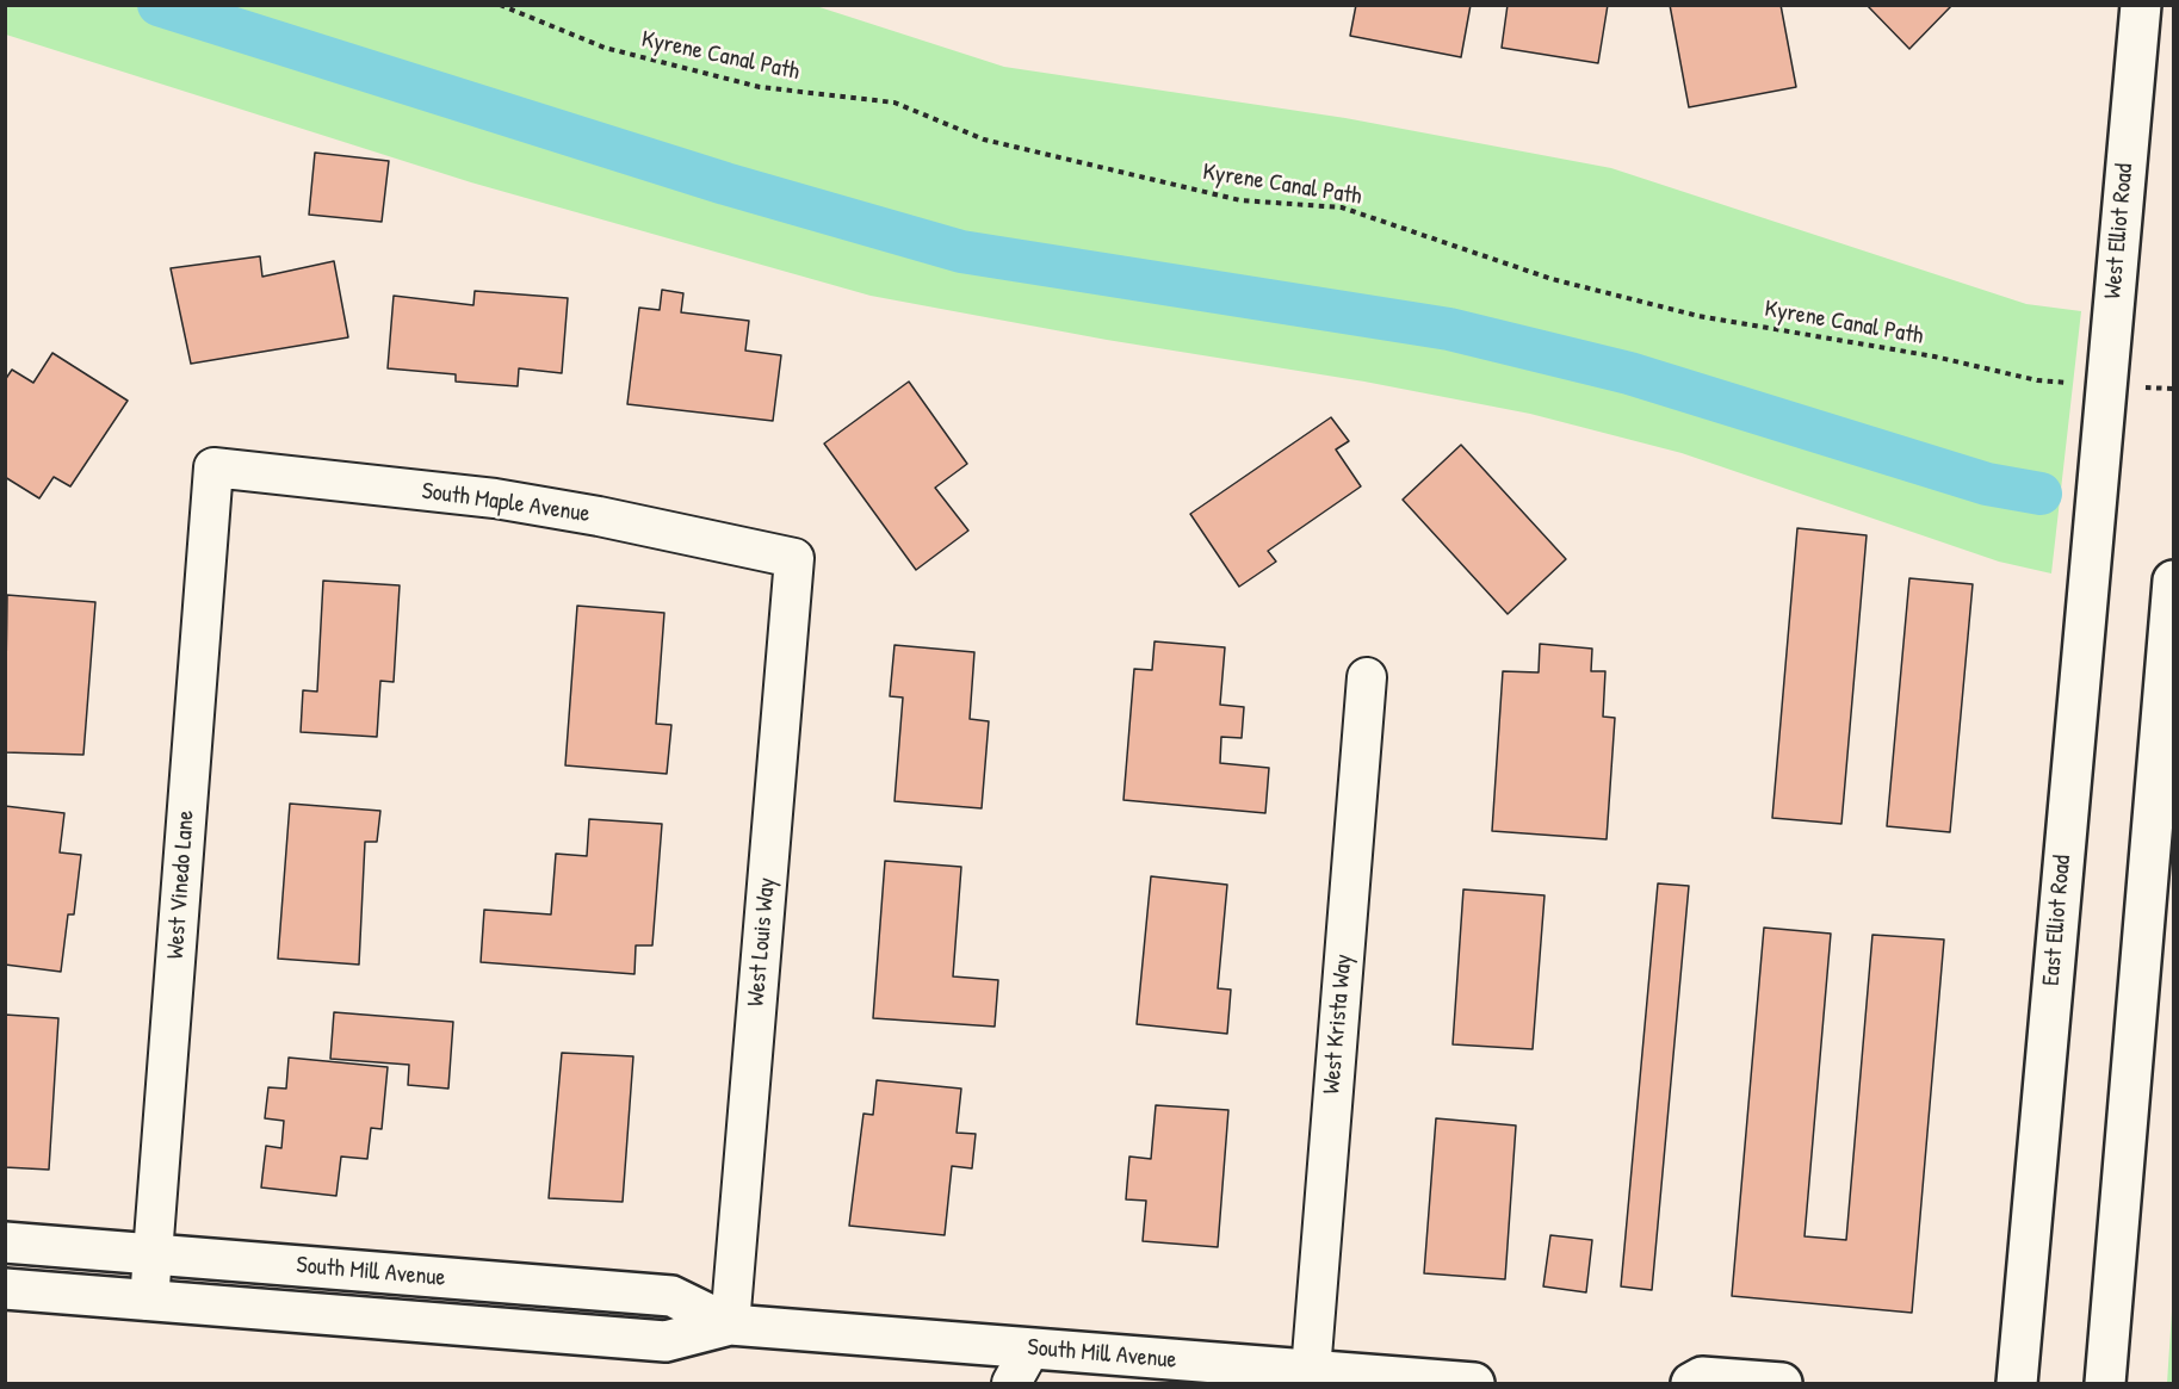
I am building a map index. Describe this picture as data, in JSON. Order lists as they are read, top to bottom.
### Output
{
  "streets": {
    "street": [
      "West Elliot Road",
      "South Maple Avenue",
      "West Vinedo Lane",
      "East Elliot Road",
      "West Louis Way",
      "West Krista Way",
      "South Mill Avenue"
    ],
    "path": ["Kyrene Canal Path"]
  },
  "crossings": [
    ["West Elliot Road", "East Elliot Road"],
    ["South Maple Avenue", "West Vinedo Lane"],
    ["South Maple Avenue", "West Louis Way"],
    ["West Vinedo Lane", "South Mill Avenue"],
    ["West Louis Way", "South Mill Avenue"],
    ["West Krista Way", "South Mill Avenue"]
  ]
}
